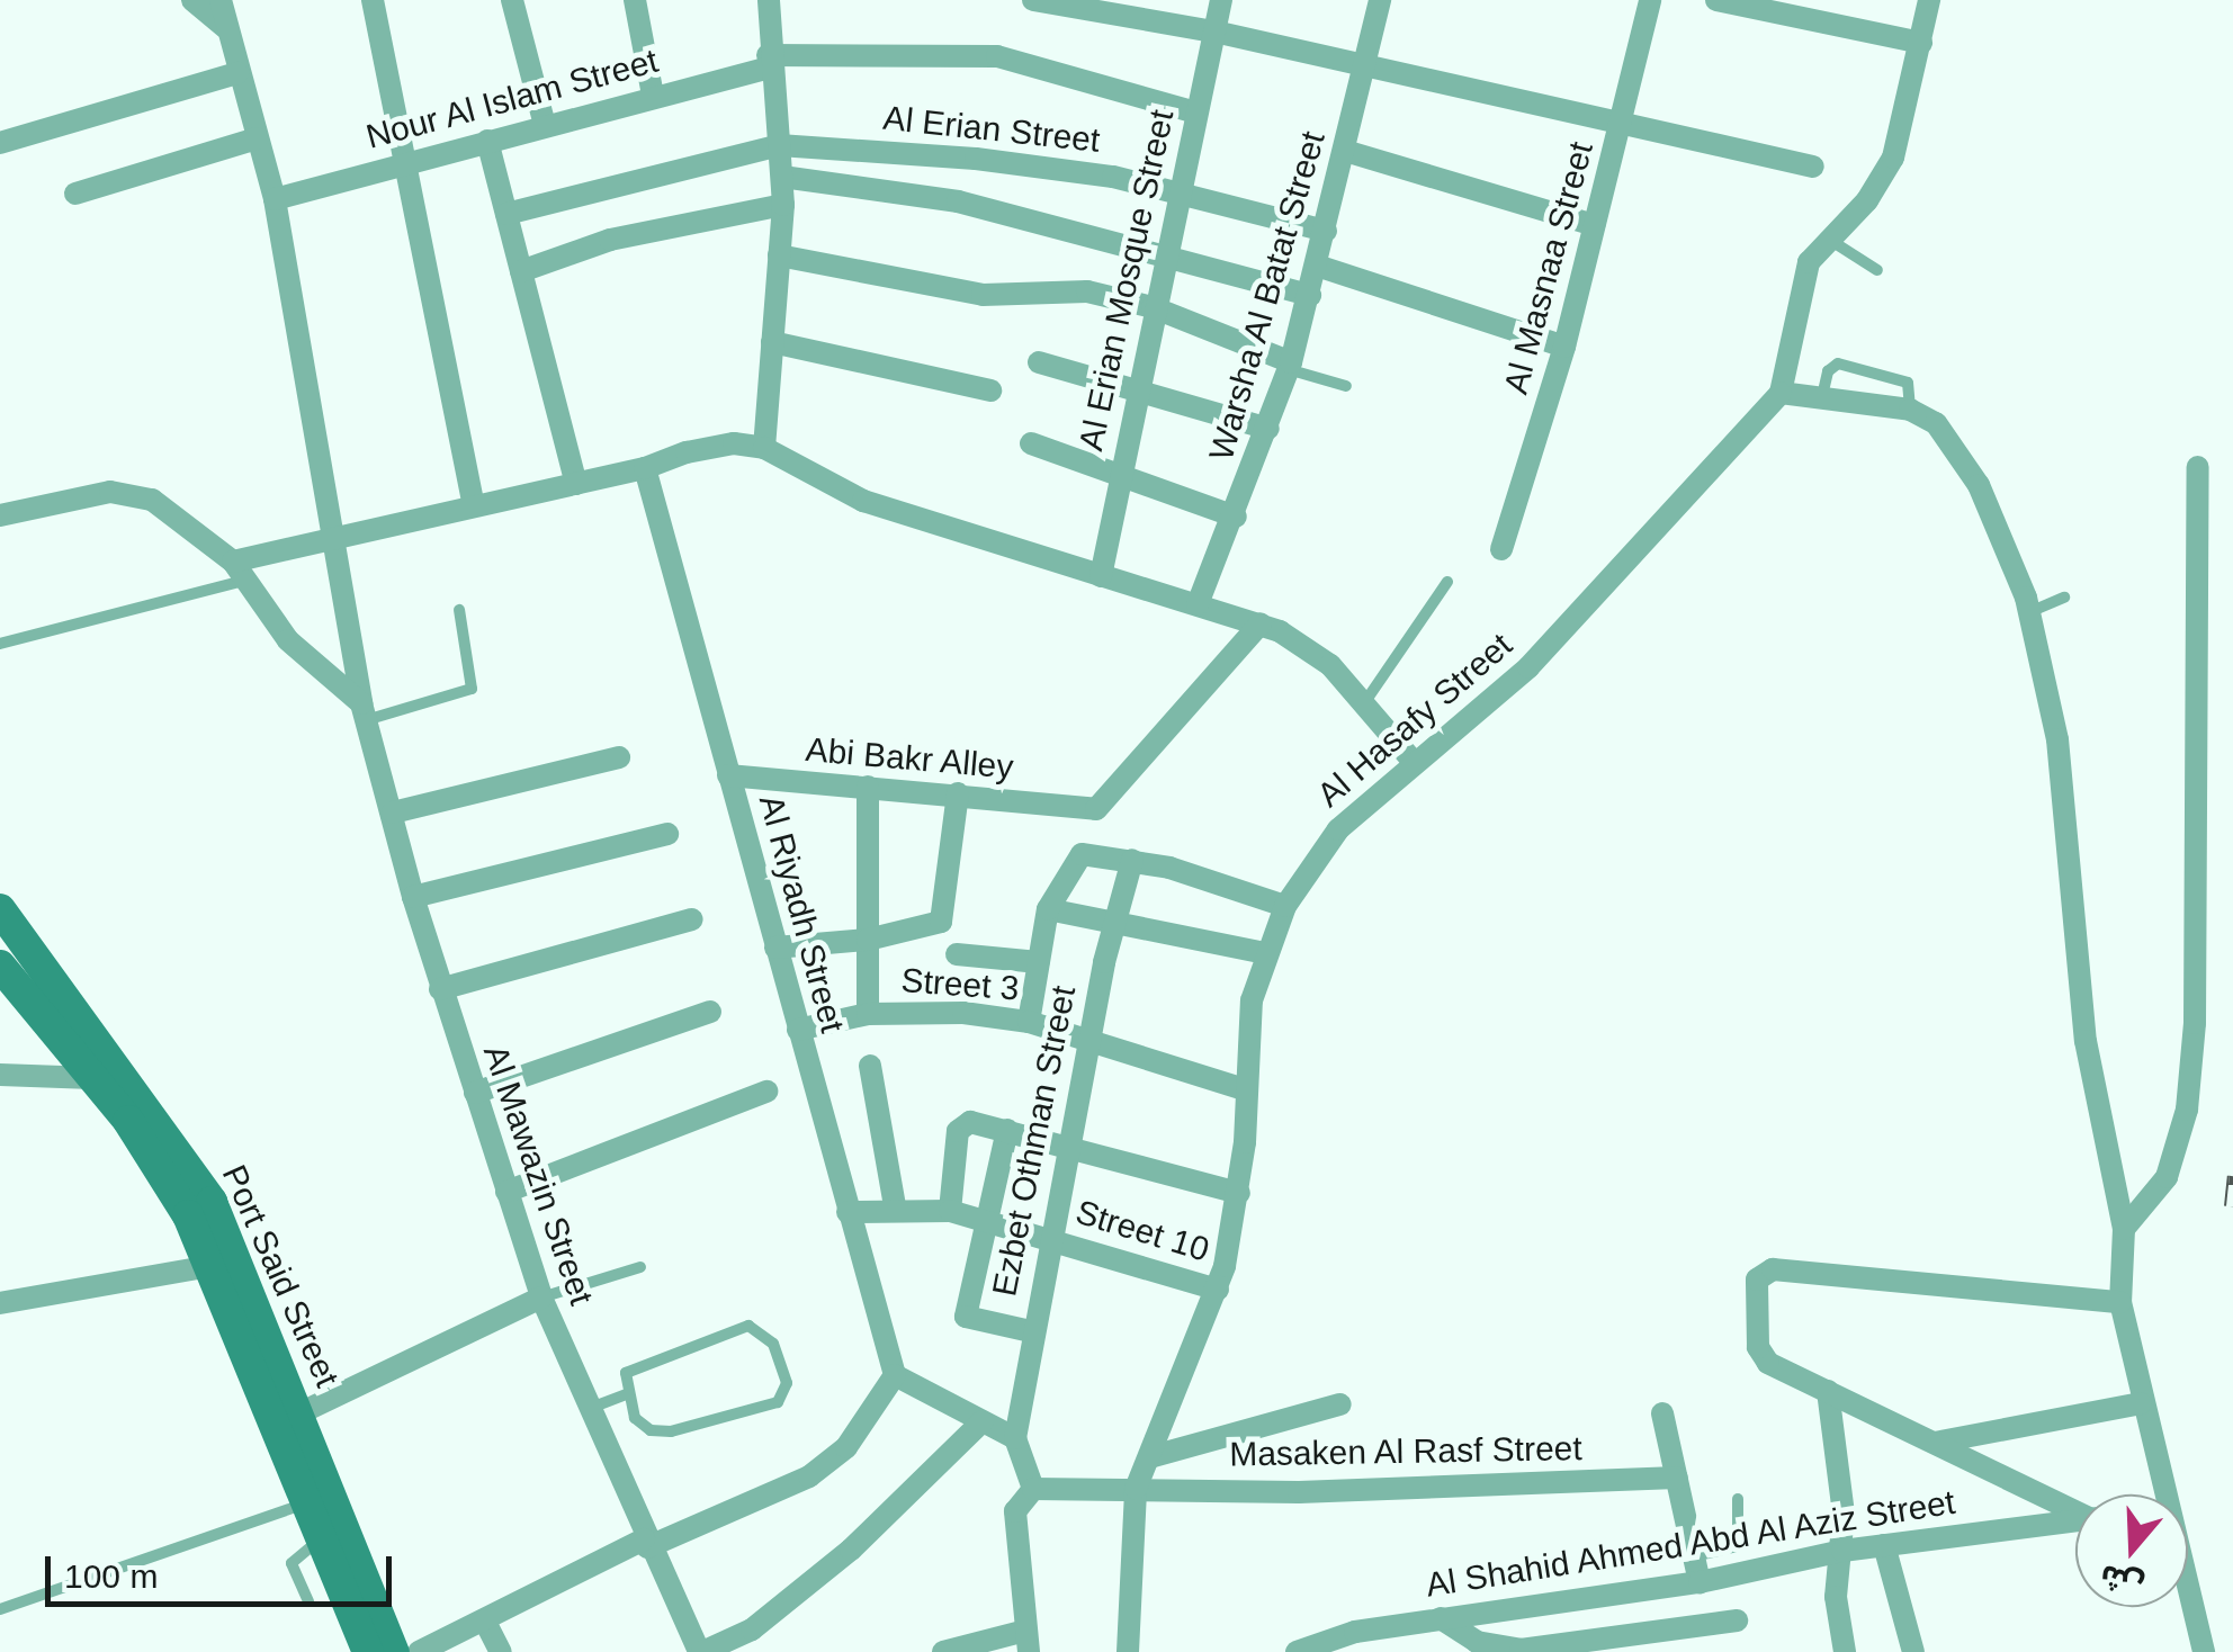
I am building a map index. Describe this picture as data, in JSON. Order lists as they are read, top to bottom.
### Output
{
  "streets": {
    "main road": ["Port Said Street"],
    "street": [
      "Nour Al Islam Street",
      "Al Erian Street",
      "Al Masnaa Street",
      "Al Erian Mosque Street",
      "Warsha Al Batat Street",
      "Al Hasafy Street",
      "Abi Bakr Alley",
      "Al Riyadh Street",
      "Street 3",
      "Ezbet Othman Street",
      "Al Mawazin Street",
      "Street 10",
      "Masaken Al Rasf Street",
      "Al Shahid Ahmed Abd Al Aziz Street"
    ]
  },
  "crossings": [
    ["Nour Al Islam Street", "Al Erian Mosque Street"],
    ["Nour Al Islam Street", "Al Mawazin Street"],
    ["Al Erian Street", "Al Erian Mosque Street"],
    ["Al Erian Street", "Warsha Al Batat Street"],
    ["Al Hasafy Street", "Street 3"],
    ["Al Hasafy Street", "Street 10"],
    ["Al Hasafy Street", "Masaken Al Rasf Street"],
    ["Abi Bakr Alley", "Al Riyadh Street"],
    ["Al Riyadh Street", "Street 3"],
    ["Al Riyadh Street", "Street 10"],
    ["Street 3", "Ezbet Othman Street"],
    ["Ezbet Othman Street", "Street 10"]
  ],
  "scale_bar": "100 m",
  "north": "bottom"
}
